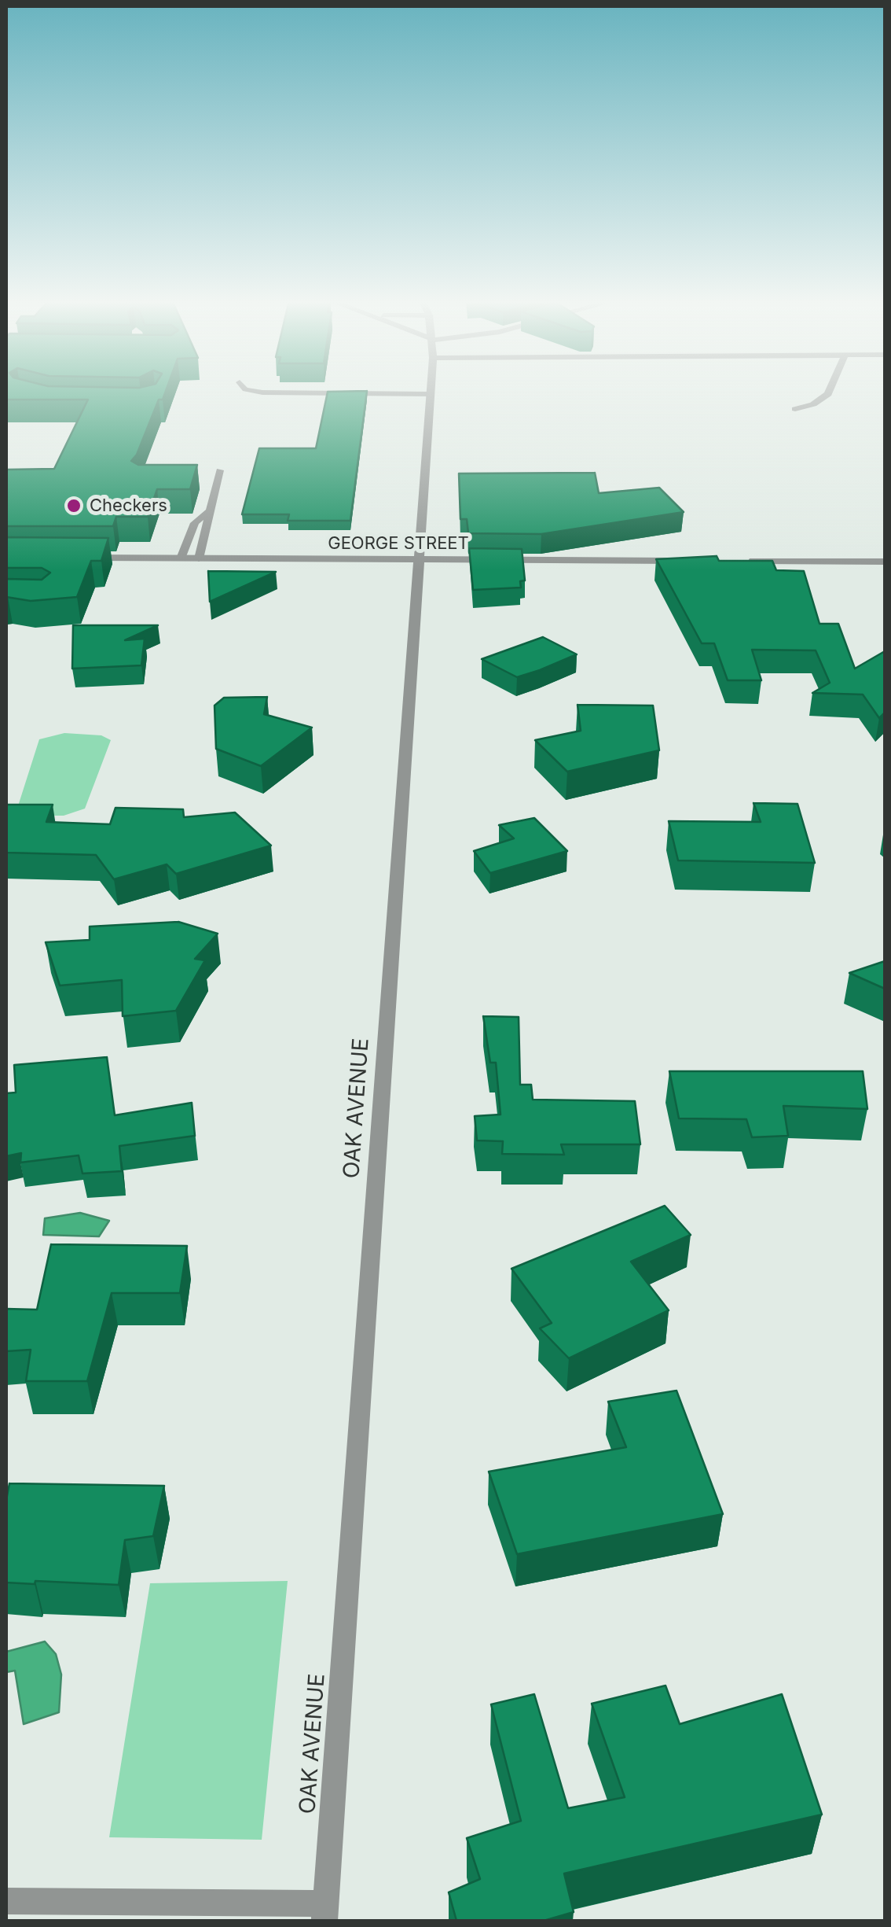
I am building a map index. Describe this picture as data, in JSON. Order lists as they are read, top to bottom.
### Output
{
  "streets": {
    "street": ["GEORGE STREET", "OAK AVENUE"]
  },
  "crossings": [
    ["GEORGE STREET", "OAK AVENUE"]
  ],
  "places": ["Checkers"]
}
